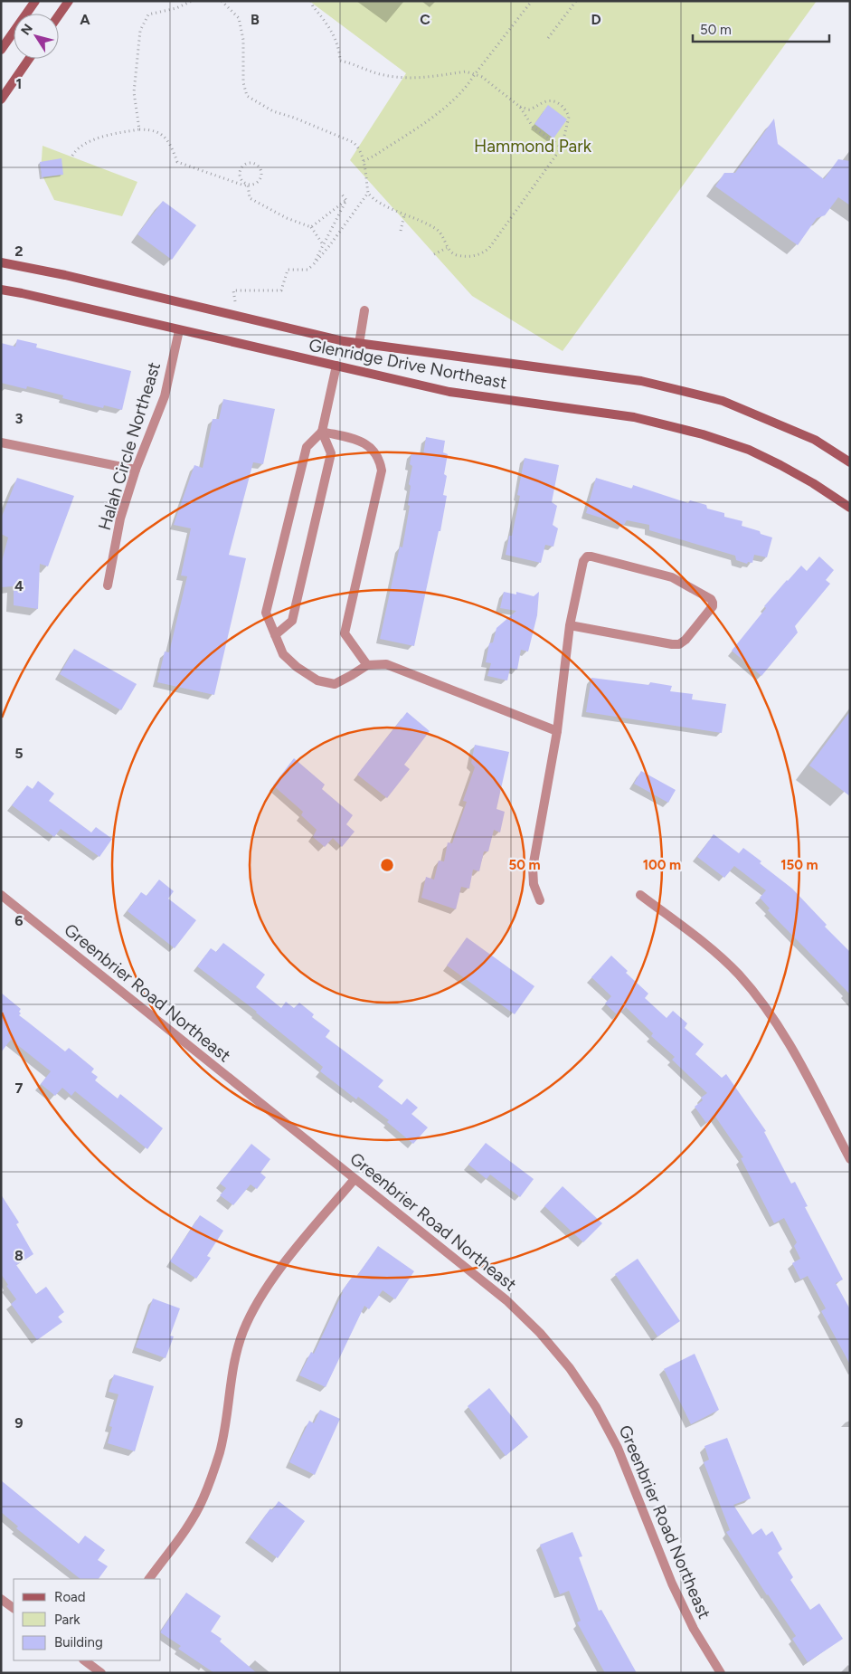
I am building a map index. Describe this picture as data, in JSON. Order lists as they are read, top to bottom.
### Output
{
  "streets": {
    "main road": ["Glenridge Drive Northeast"],
    "street": ["Halah Circle Northeast", "Greenbrier Road Northeast"]
  },
  "crossings": [
    ["Glenridge Drive Northeast", "Halah Circle Northeast"]
  ],
  "parks": ["Hammond Park"],
  "legend": ["Road", "Park", "Building"],
  "scale_bar": "50 m",
  "north": "top left",
  "grid": {
    "columns": [
      "A",
      "B",
      "C",
      "D"
    ],
    "rows": [
      "1",
      "2",
      "3",
      "4",
      "5",
      "6",
      "7",
      "8",
      "9"
    ]
  },
  "rings": ["50 m", "100 m", "150 m"]
}
